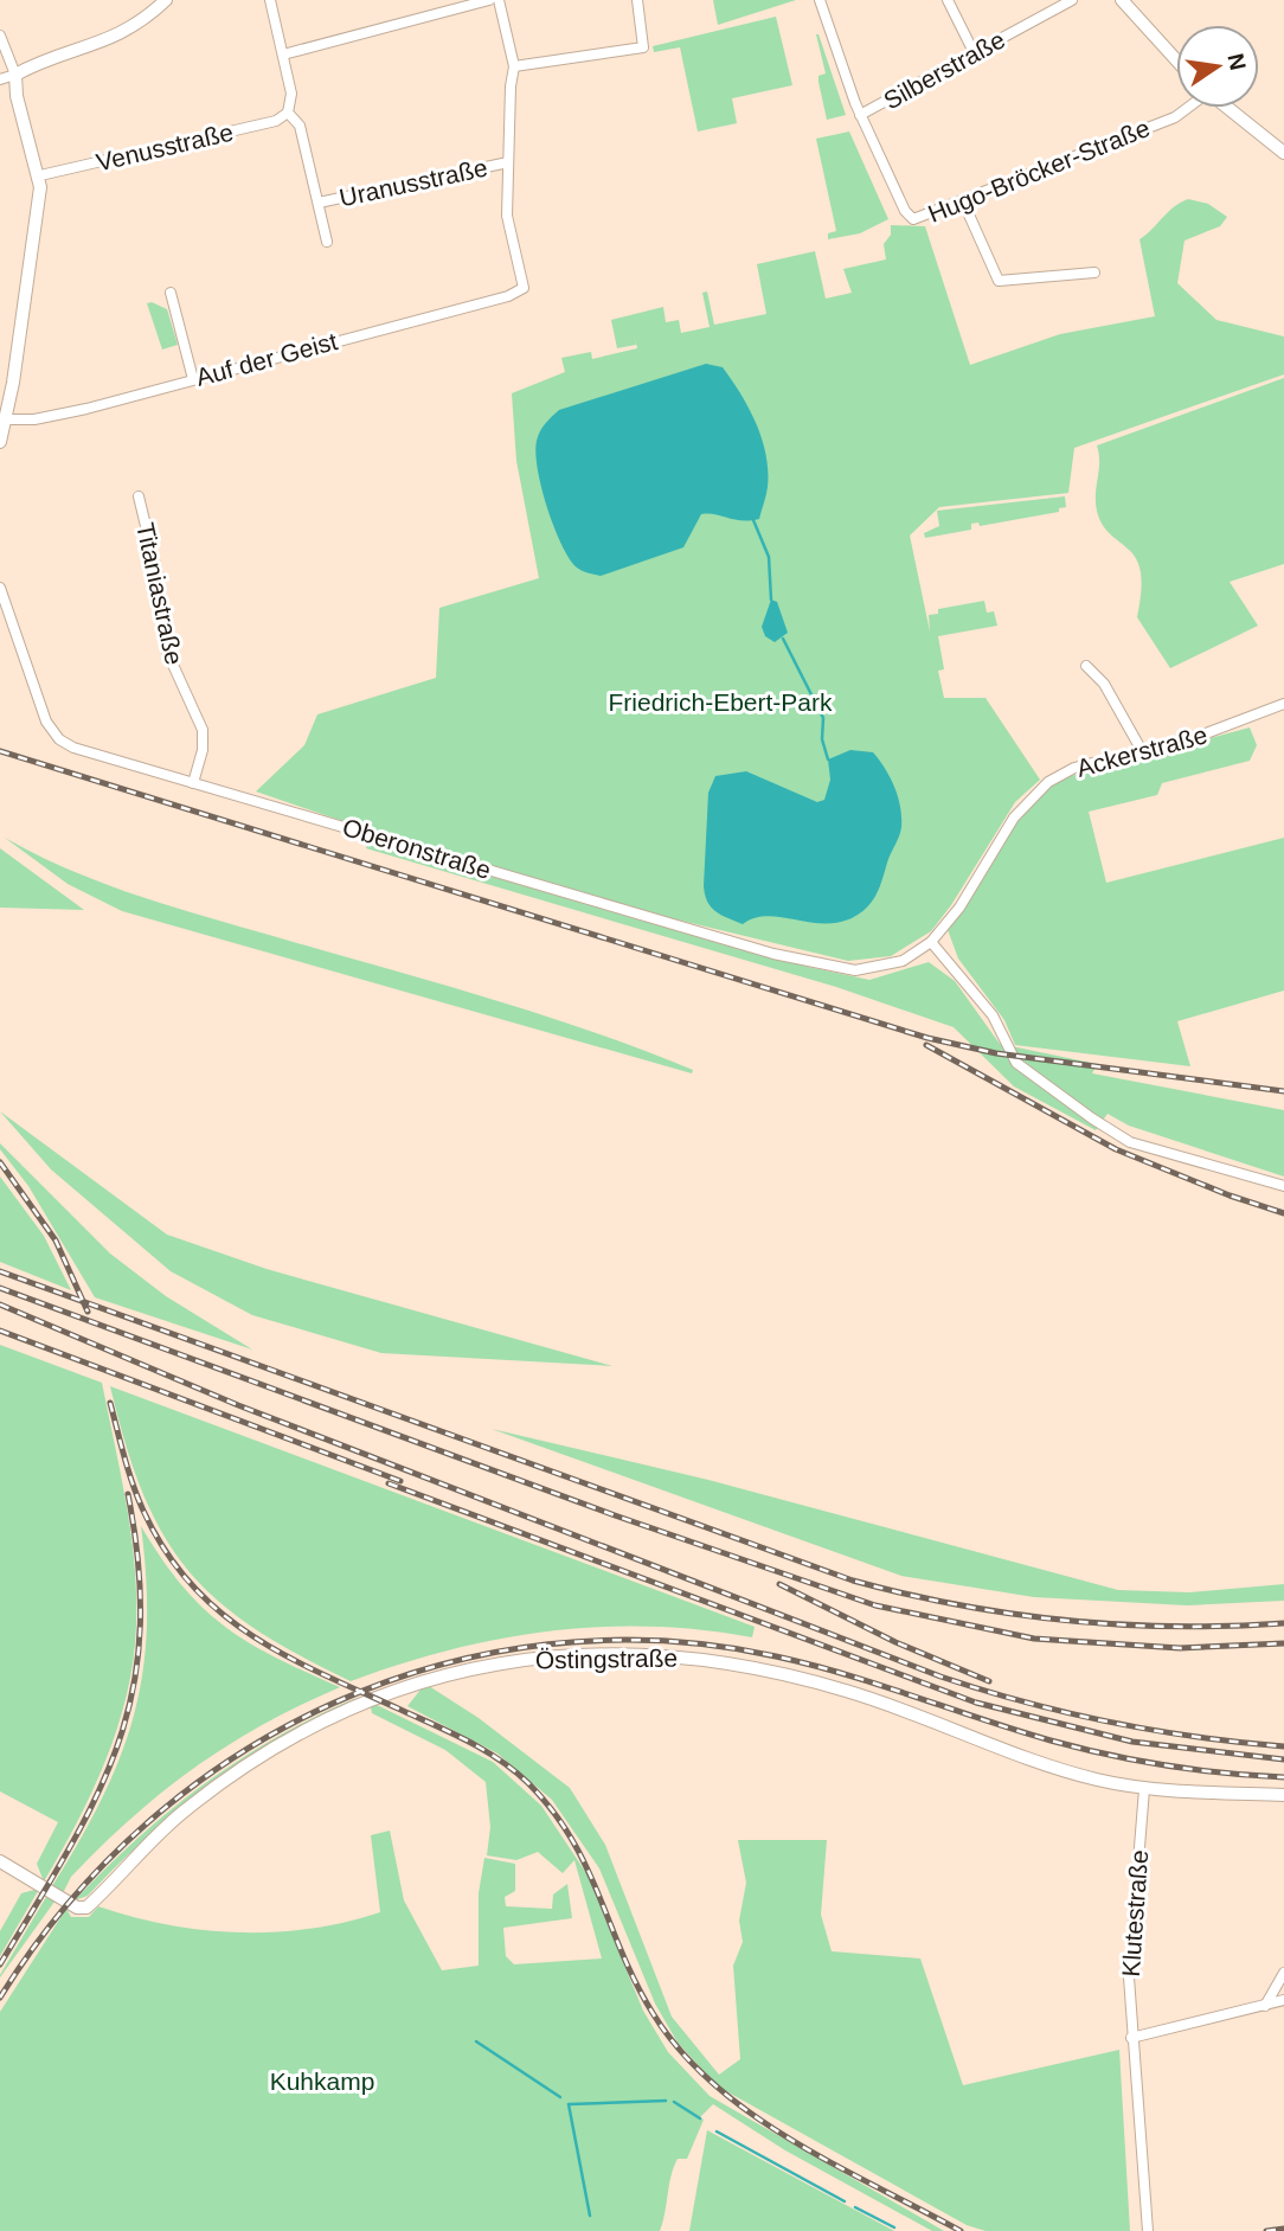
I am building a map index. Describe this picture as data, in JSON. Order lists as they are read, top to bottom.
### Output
{
  "streets": {
    "street": [
      "Silberstraße",
      "Venusstraße",
      "Hugo-Bröcker-Straße",
      "Uranusstraße",
      "Auf der Geist",
      "Titaniastraße",
      "Ackerstraße",
      "Oberonstraße",
      "Östingstraße",
      "Klutestraße"
    ]
  },
  "crossings": [
    ["Silberstraße", "Hugo-Bröcker-Straße"],
    ["Uranusstraße", "Auf der Geist"],
    ["Titaniastraße", "Oberonstraße"],
    ["Ackerstraße", "Oberonstraße"],
    ["Östingstraße", "Klutestraße"]
  ],
  "parks": ["Friedrich-Ebert-Park", "Kuhkamp"],
  "north": "right"
}
